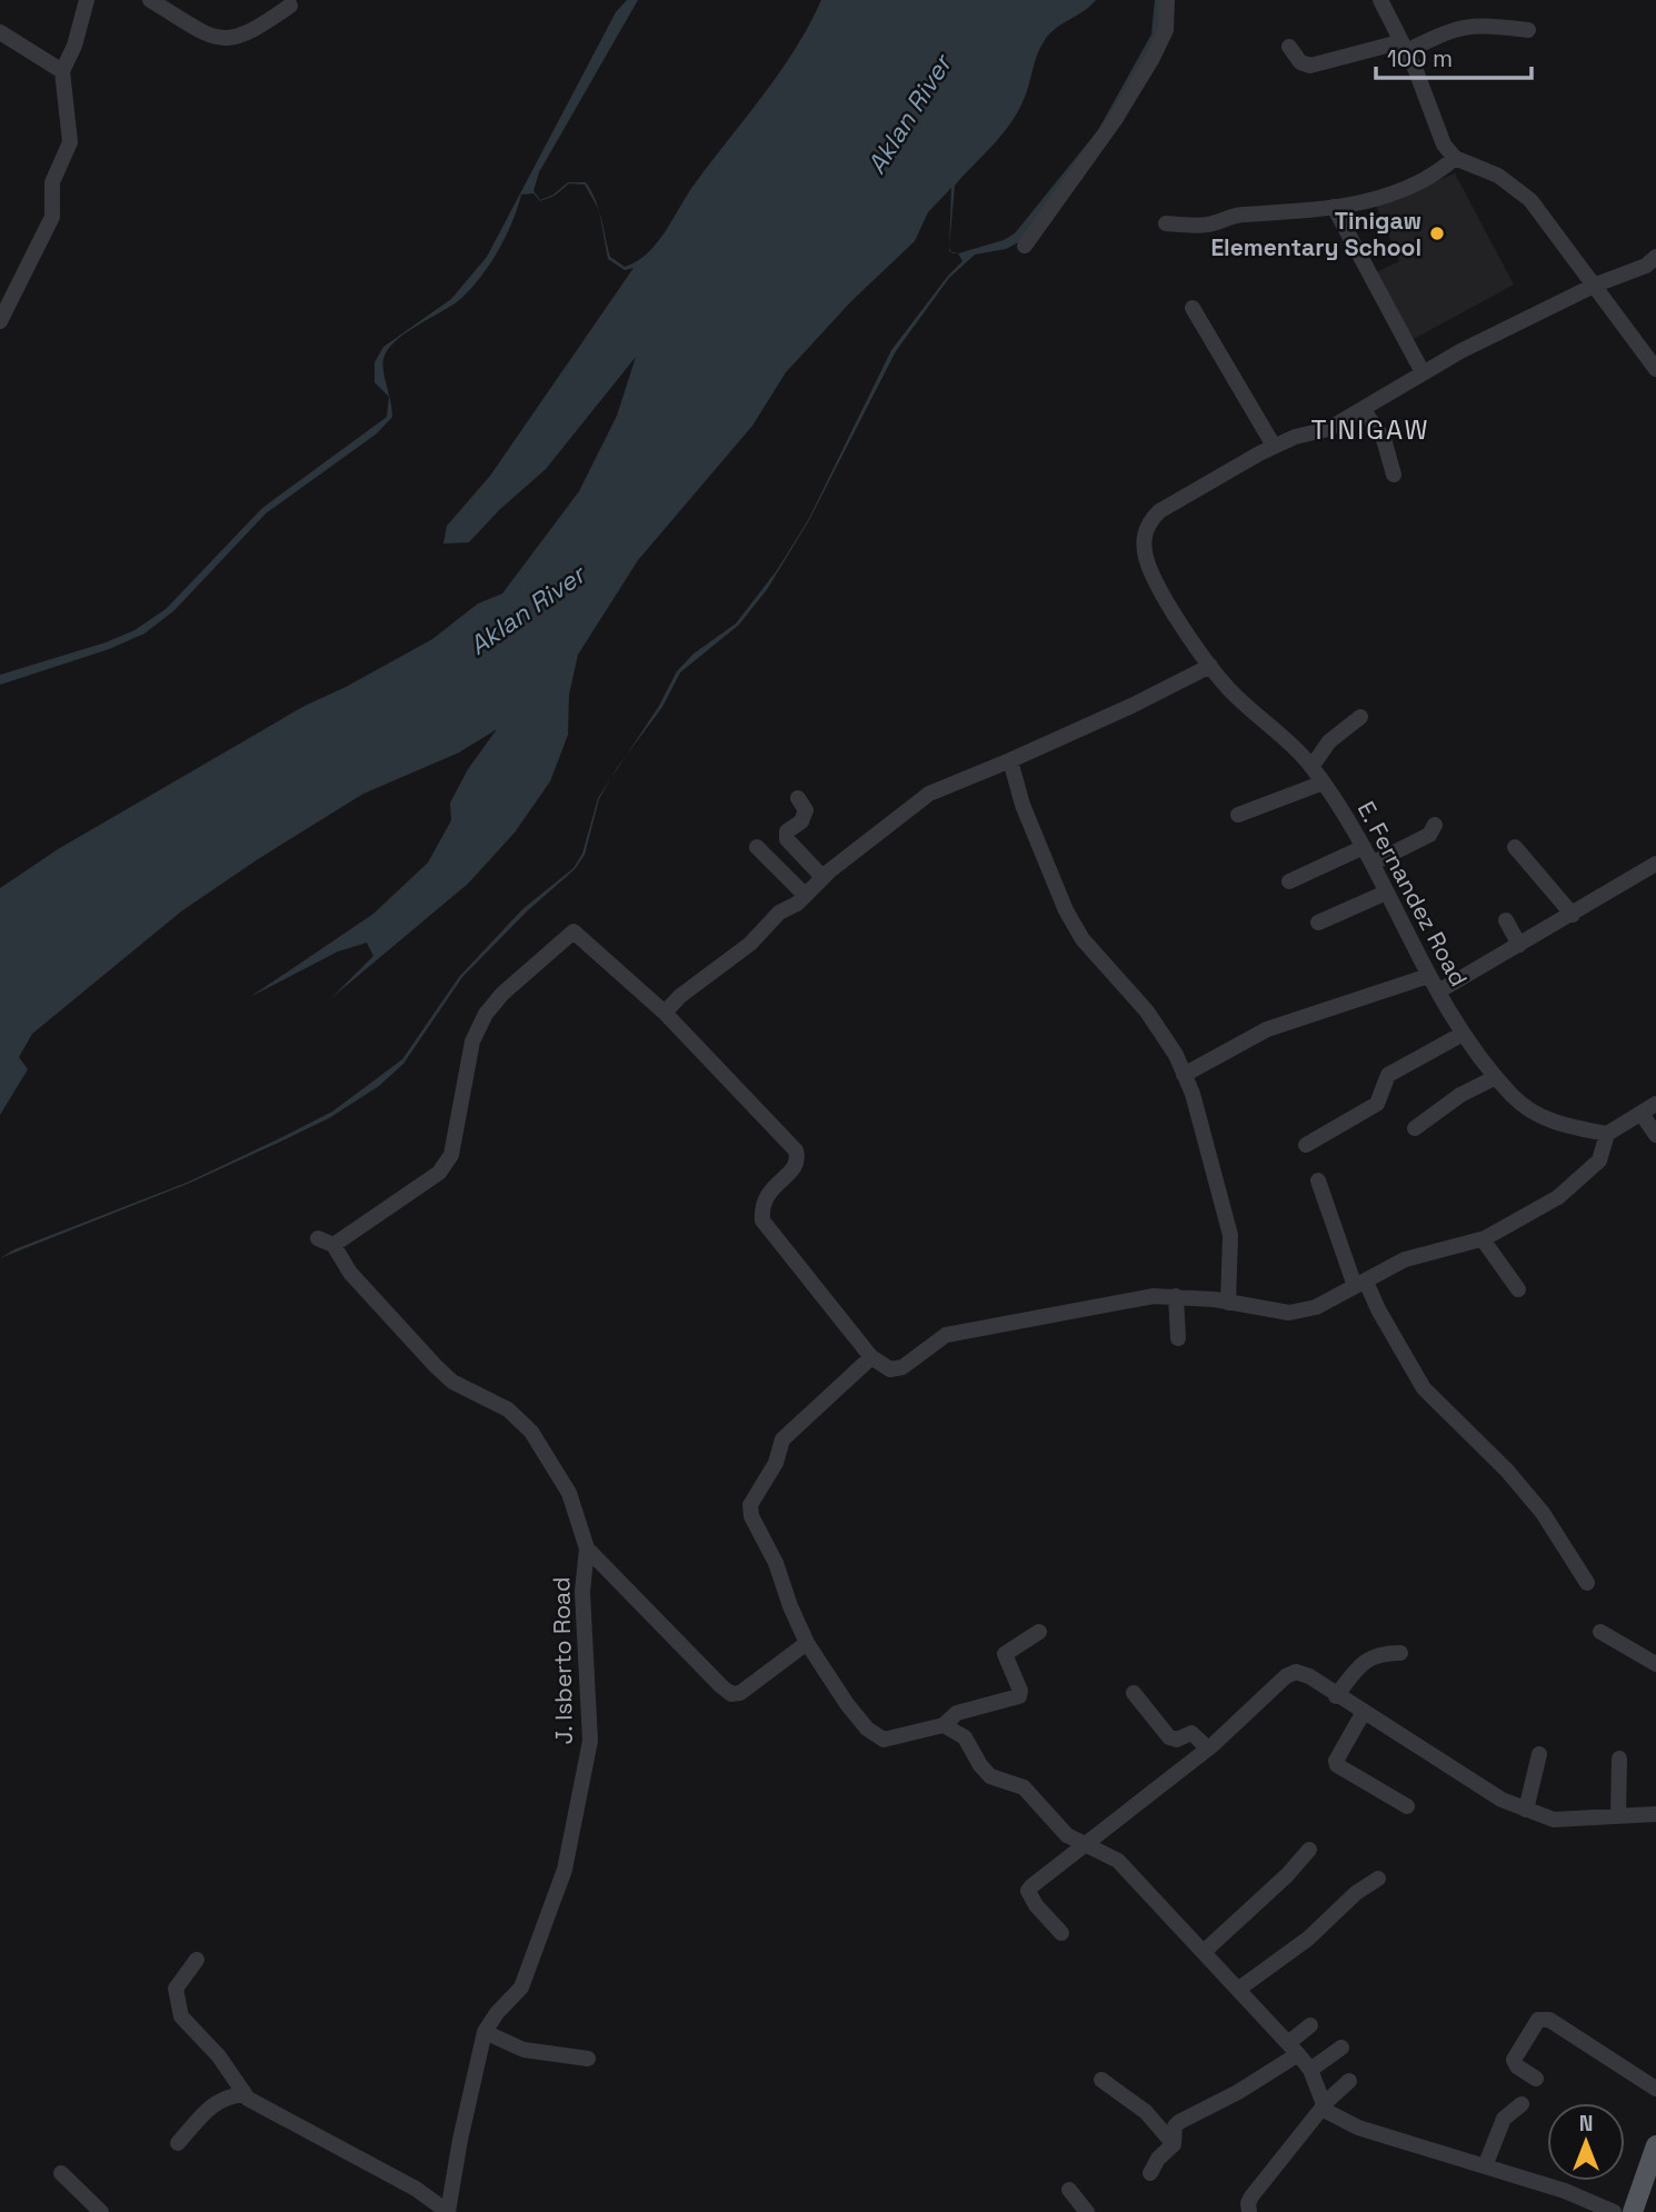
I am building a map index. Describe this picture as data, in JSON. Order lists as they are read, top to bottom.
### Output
{
  "streets": {
    "street": ["E. Fernandez Road", "J. Isberto Road"]
  },
  "districts": ["TINIGAW"],
  "water": ["Aklan River"],
  "places": ["Tinigaw Elementary School"],
  "scale_bar": "100 m",
  "north": "top"
}
